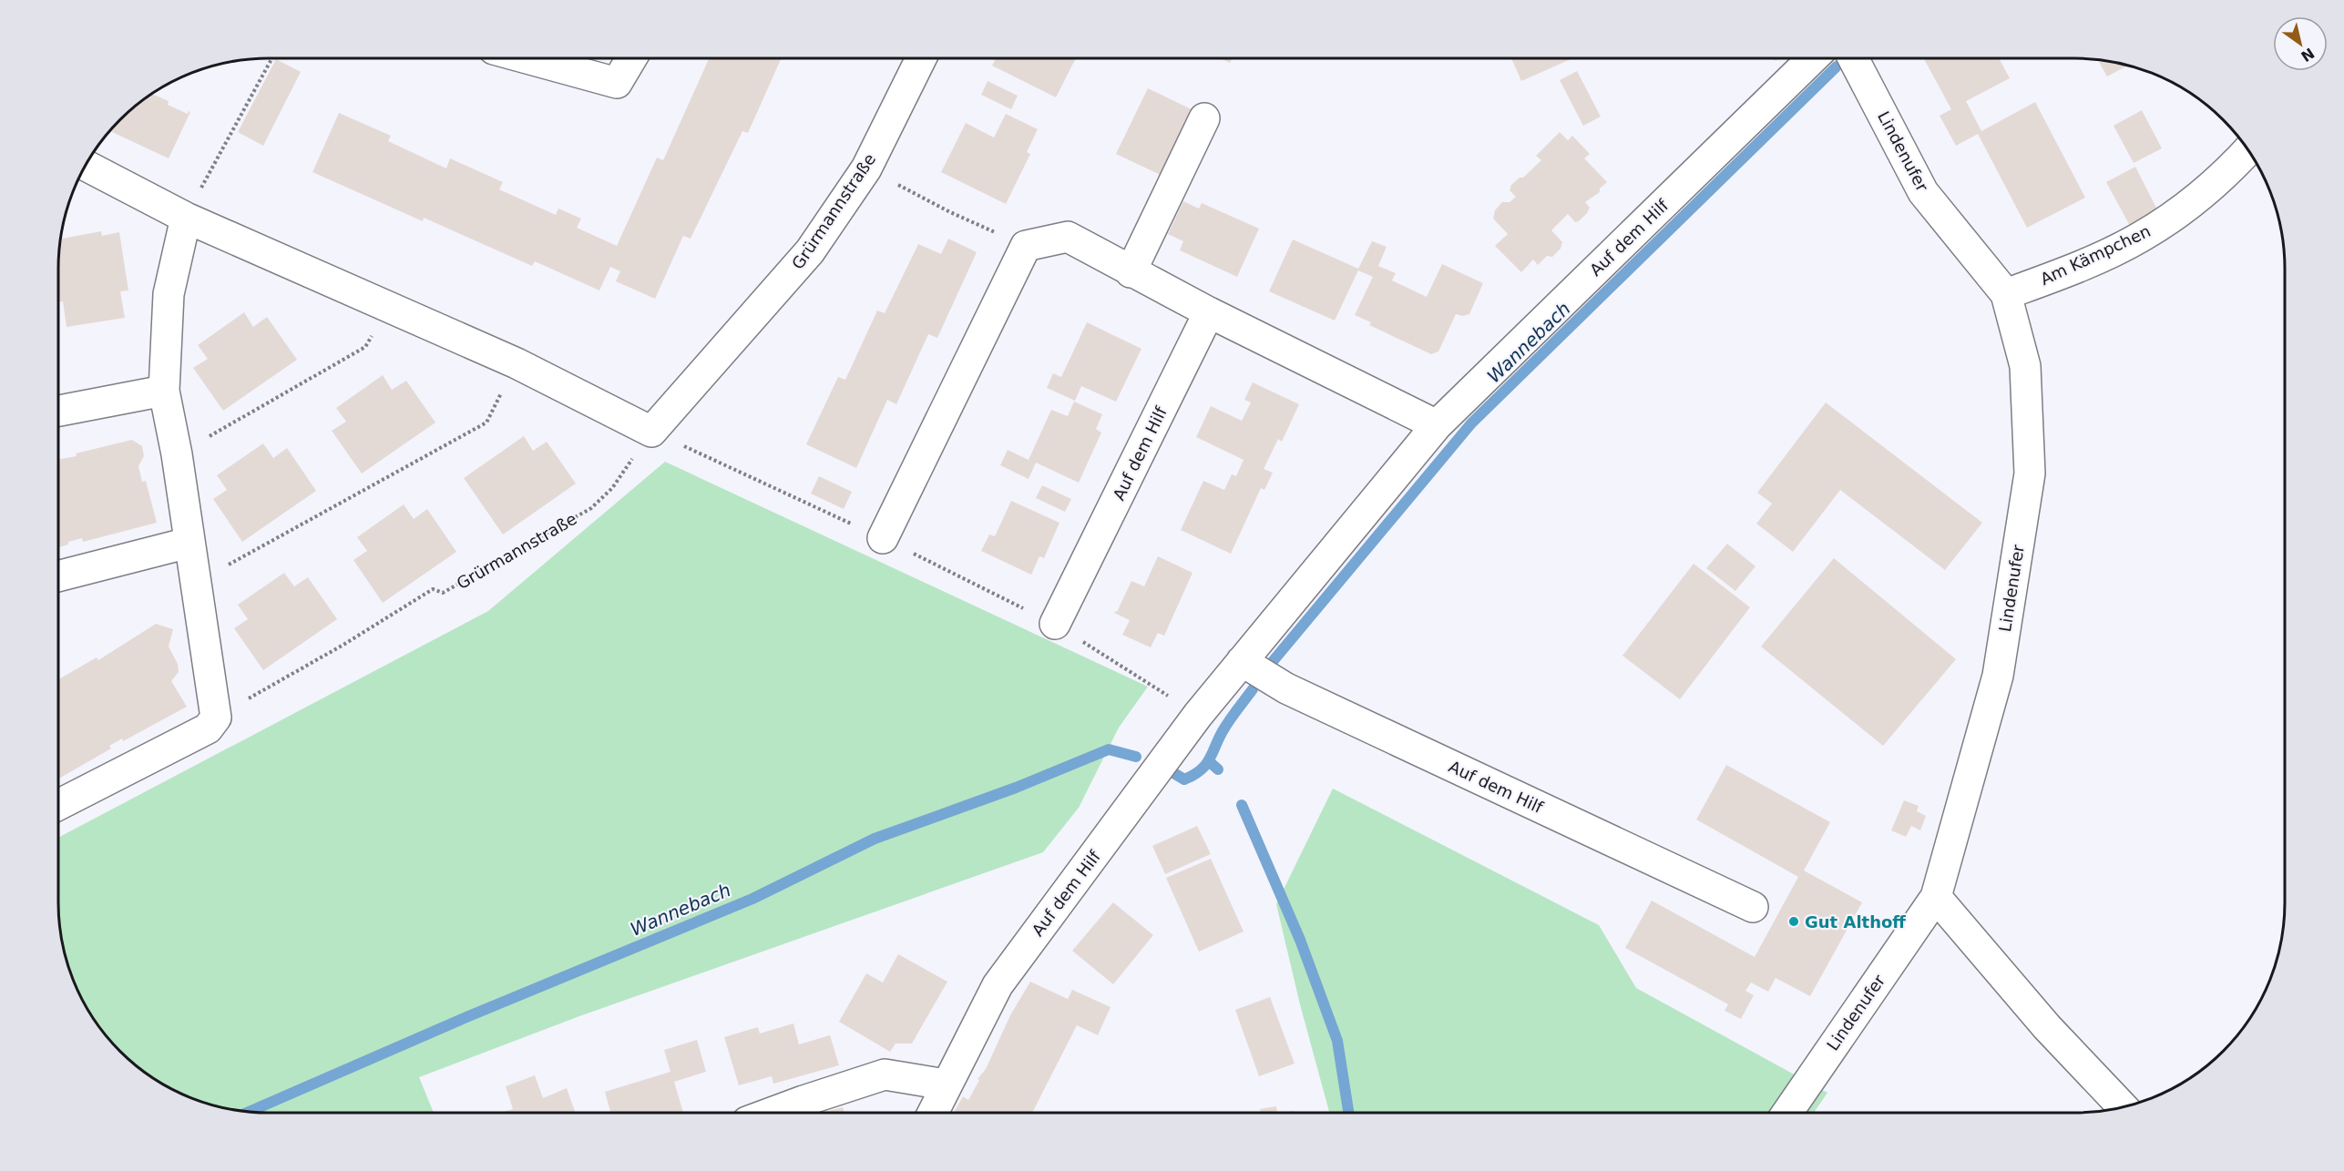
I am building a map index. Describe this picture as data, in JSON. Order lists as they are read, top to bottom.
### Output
{
  "streets": {
    "street": [
      "Lindenufer",
      "Grürmannstraße",
      "Auf dem Hilf",
      "Am Kämpchen"
    ]
  },
  "crossings": [
    ["Lindenufer", "Am Kämpchen"]
  ],
  "water": ["Wannebach"],
  "places": ["Gut Althoff"],
  "north": "bottom right"
}
